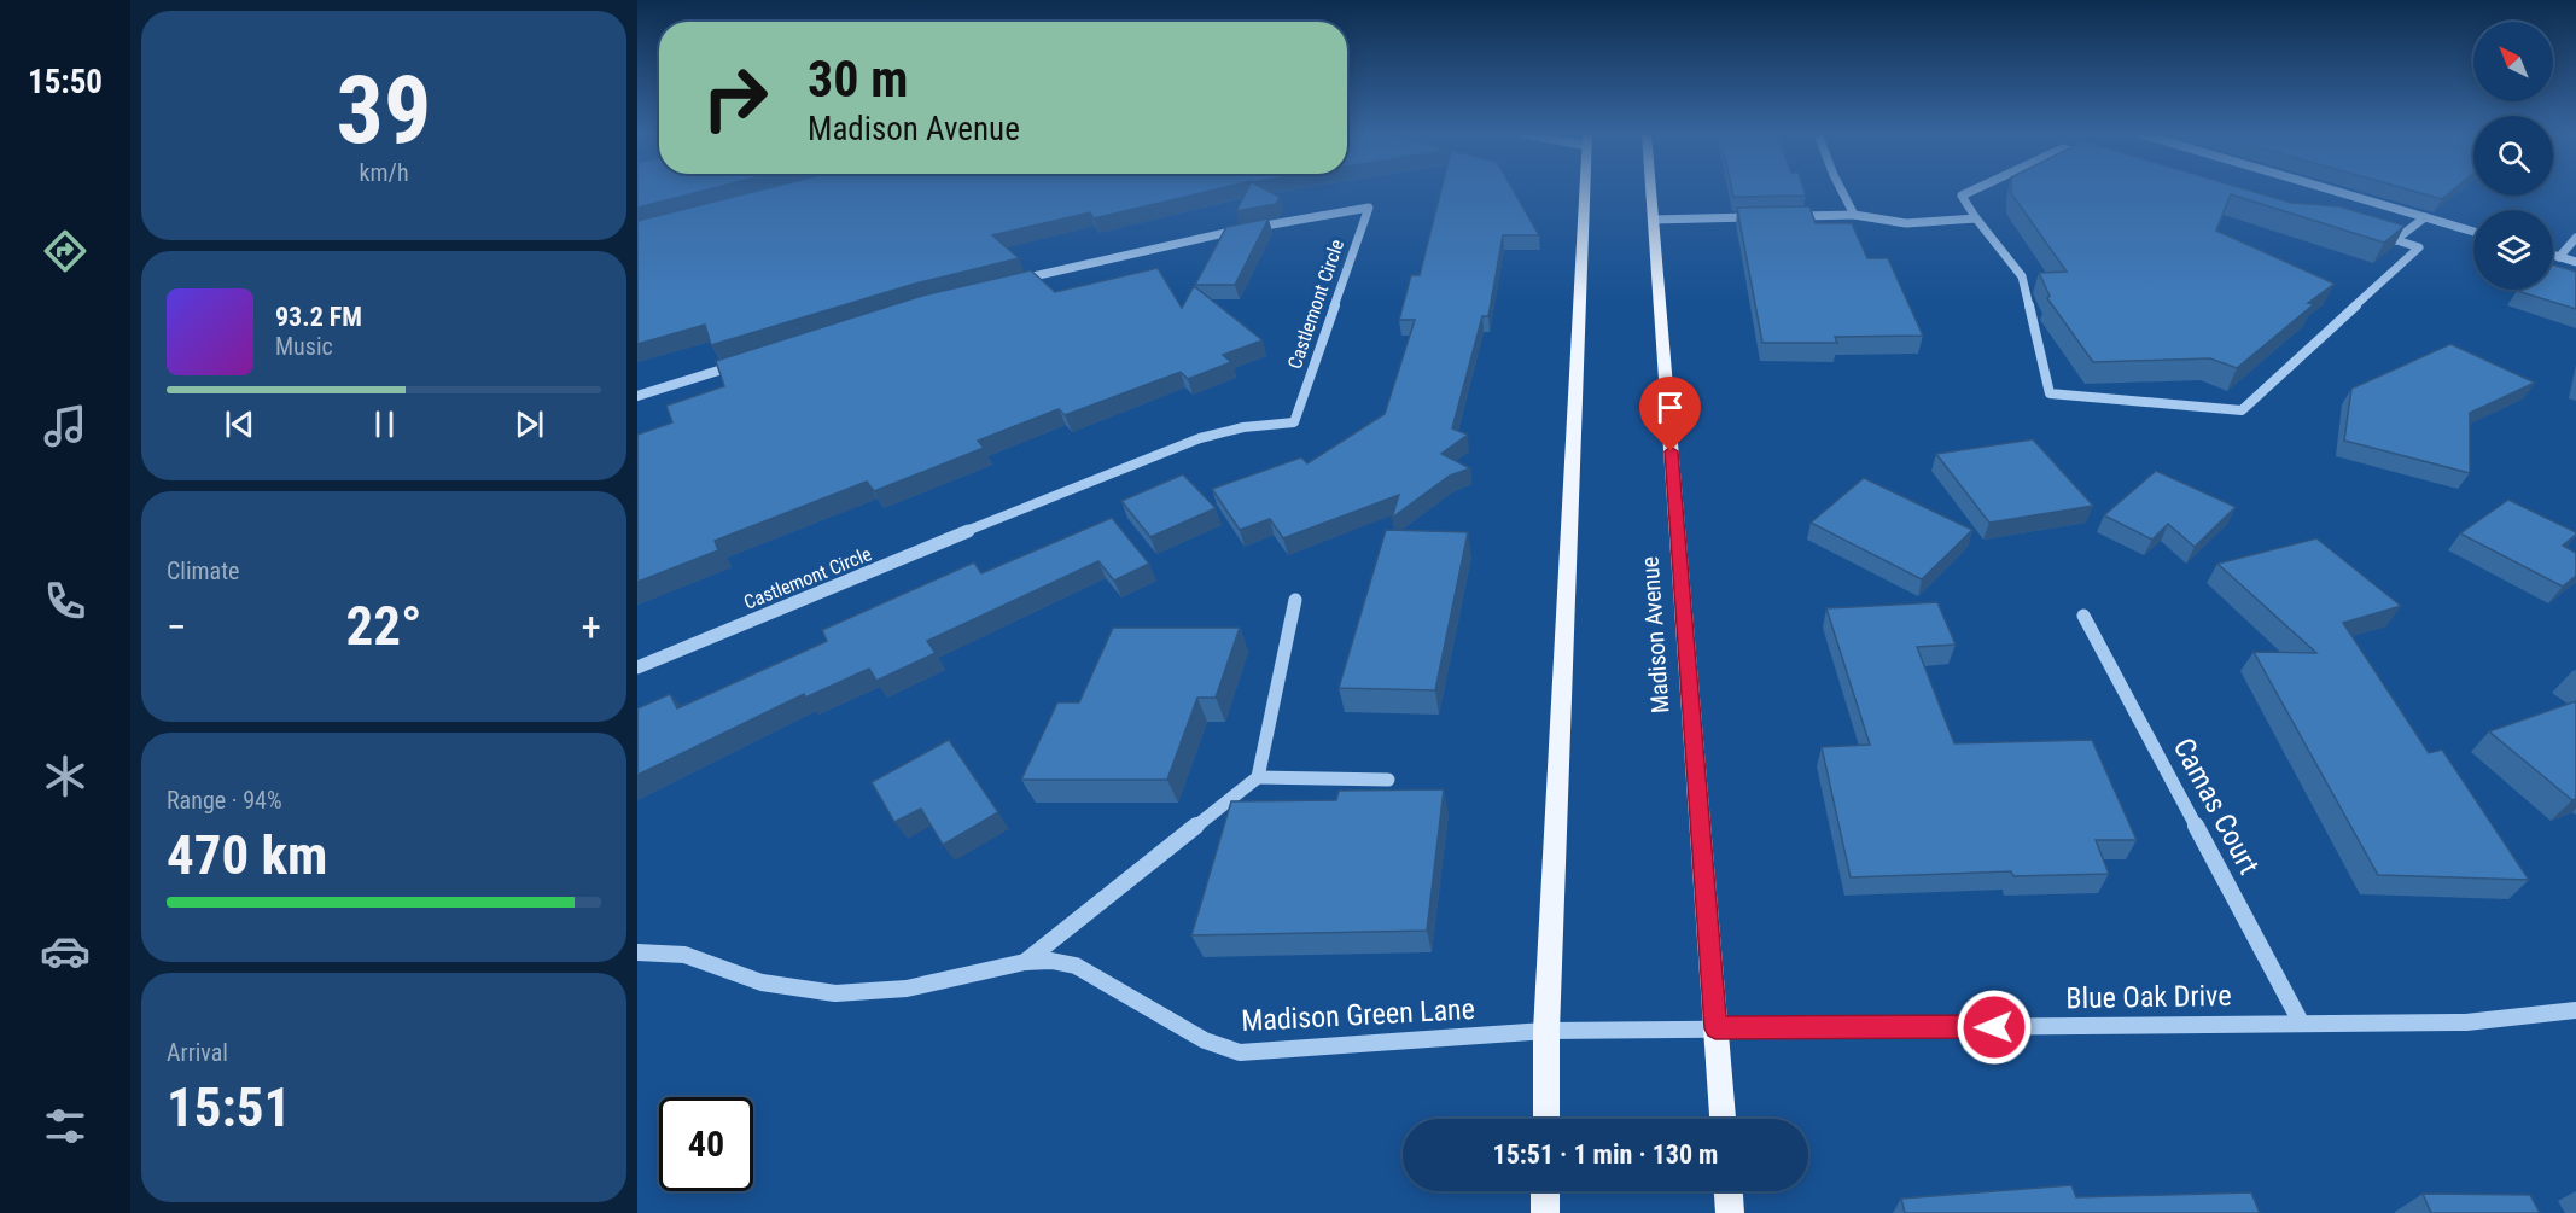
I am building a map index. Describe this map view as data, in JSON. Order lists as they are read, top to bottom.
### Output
{
  "streets": {
    "main road": ["Madison Avenue"],
    "street": [
      "Castlemont Circle",
      "Camas Court",
      "Blue Oak Drive",
      "Madison Green Lane"
    ]
  },
  "crossings": [
    ["Madison Avenue", "Blue Oak Drive"],
    ["Camas Court", "Blue Oak Drive"],
    ["Blue Oak Drive", "Madison Green Lane"]
  ],
  "north": "top left",
  "page": {
    "tabs": "15:50",
    "tile": [
      ["39", "km/h"],
      "Climate",
      ["Range · 94%", "470 km"],
      ["Arrival", "15:51"]
    ],
    "turn": ["30 m", "Madison Avenue"],
    "song": ["93.2 FM", "Music"],
    "heat": ["−", "22°", "+"],
    "limit": "40",
    "trip": "15:51 · 1 min · 130 m"
  }
}
